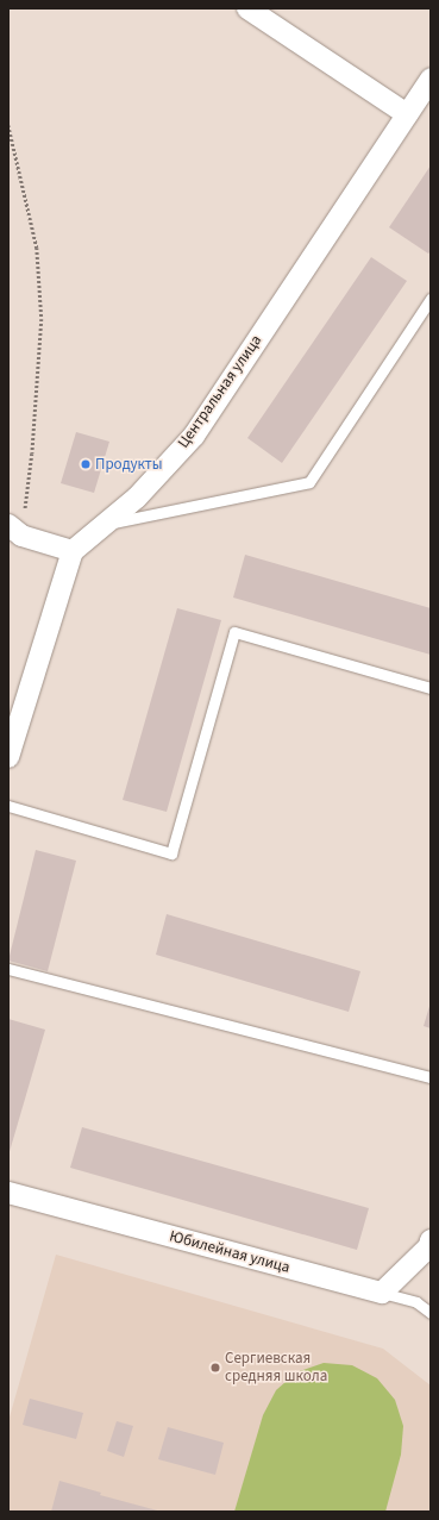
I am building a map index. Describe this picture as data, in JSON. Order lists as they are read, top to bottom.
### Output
{
  "streets": {
    "street": ["Центральная улица", "Юбилейная улица"]
  },
  "places": ["Продукты", "Сергиевская средняя школа"]
}
